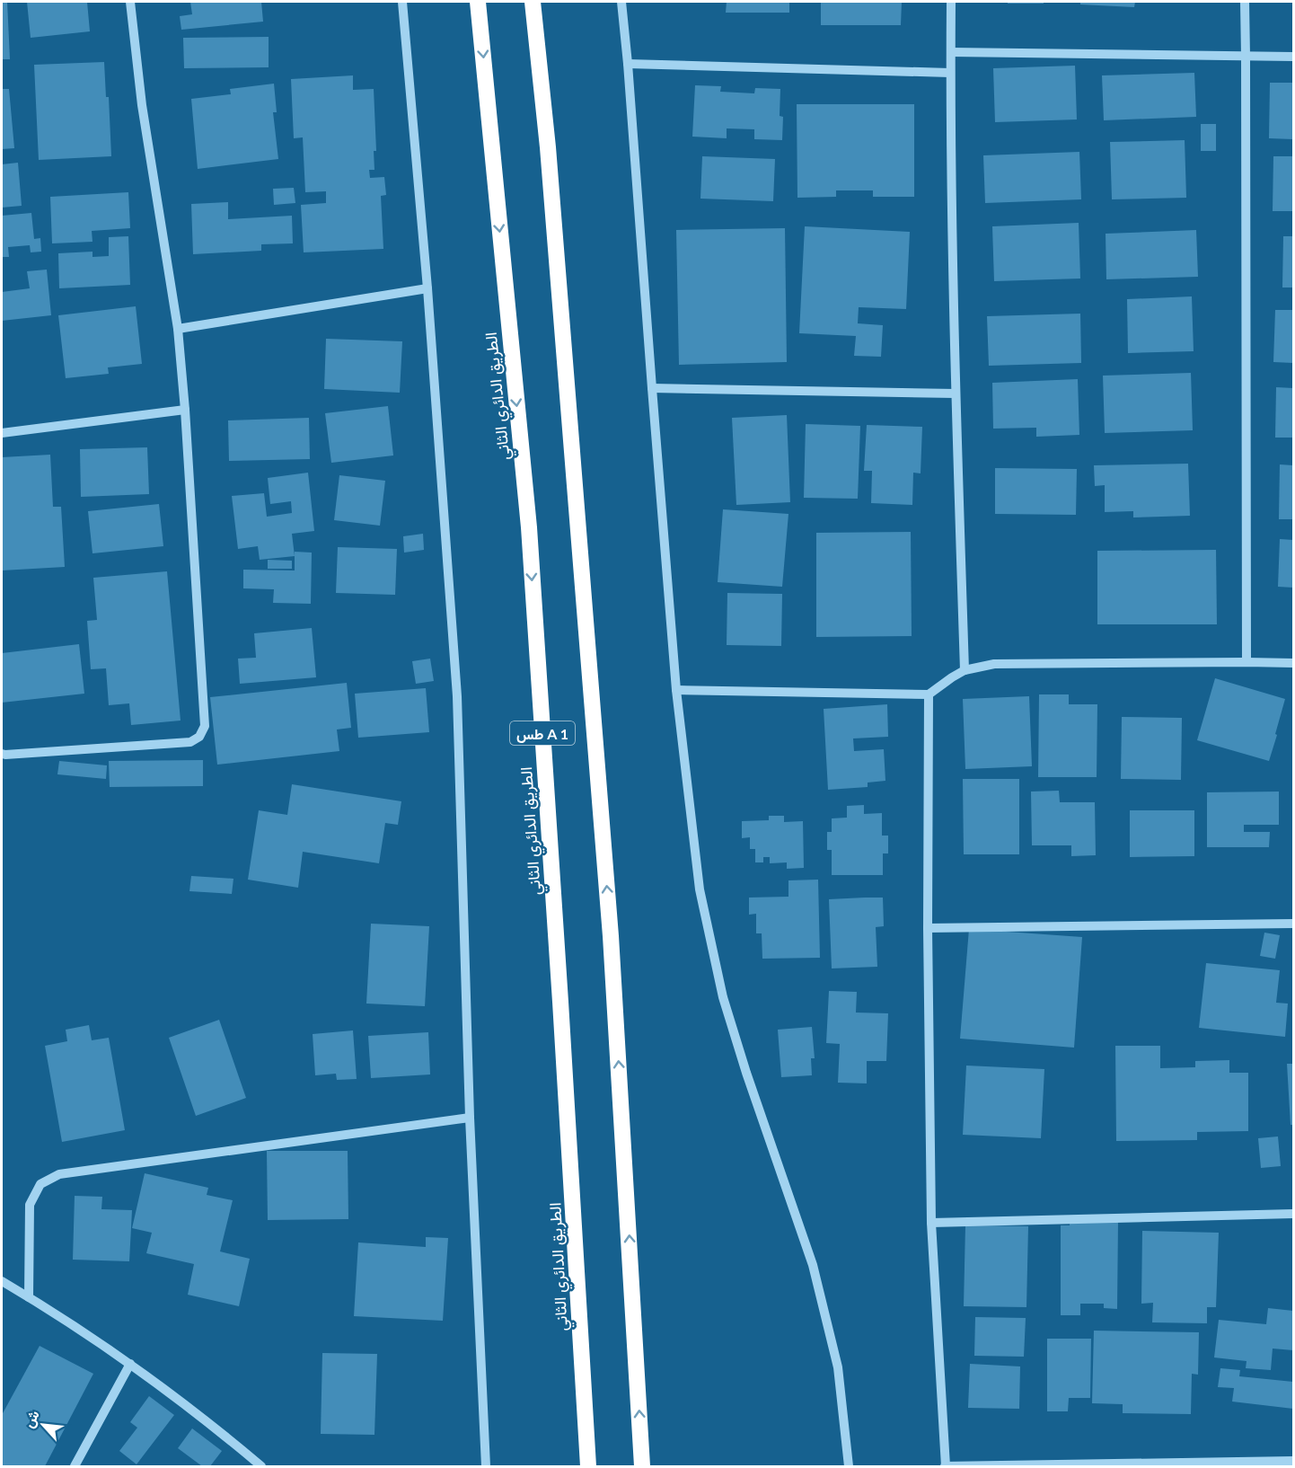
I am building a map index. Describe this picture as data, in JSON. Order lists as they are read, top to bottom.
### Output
{
  "streets": {
    "highway": ["الطريق الدائري الثاني", "طس A 1"]
  },
  "north": "top left"
}
